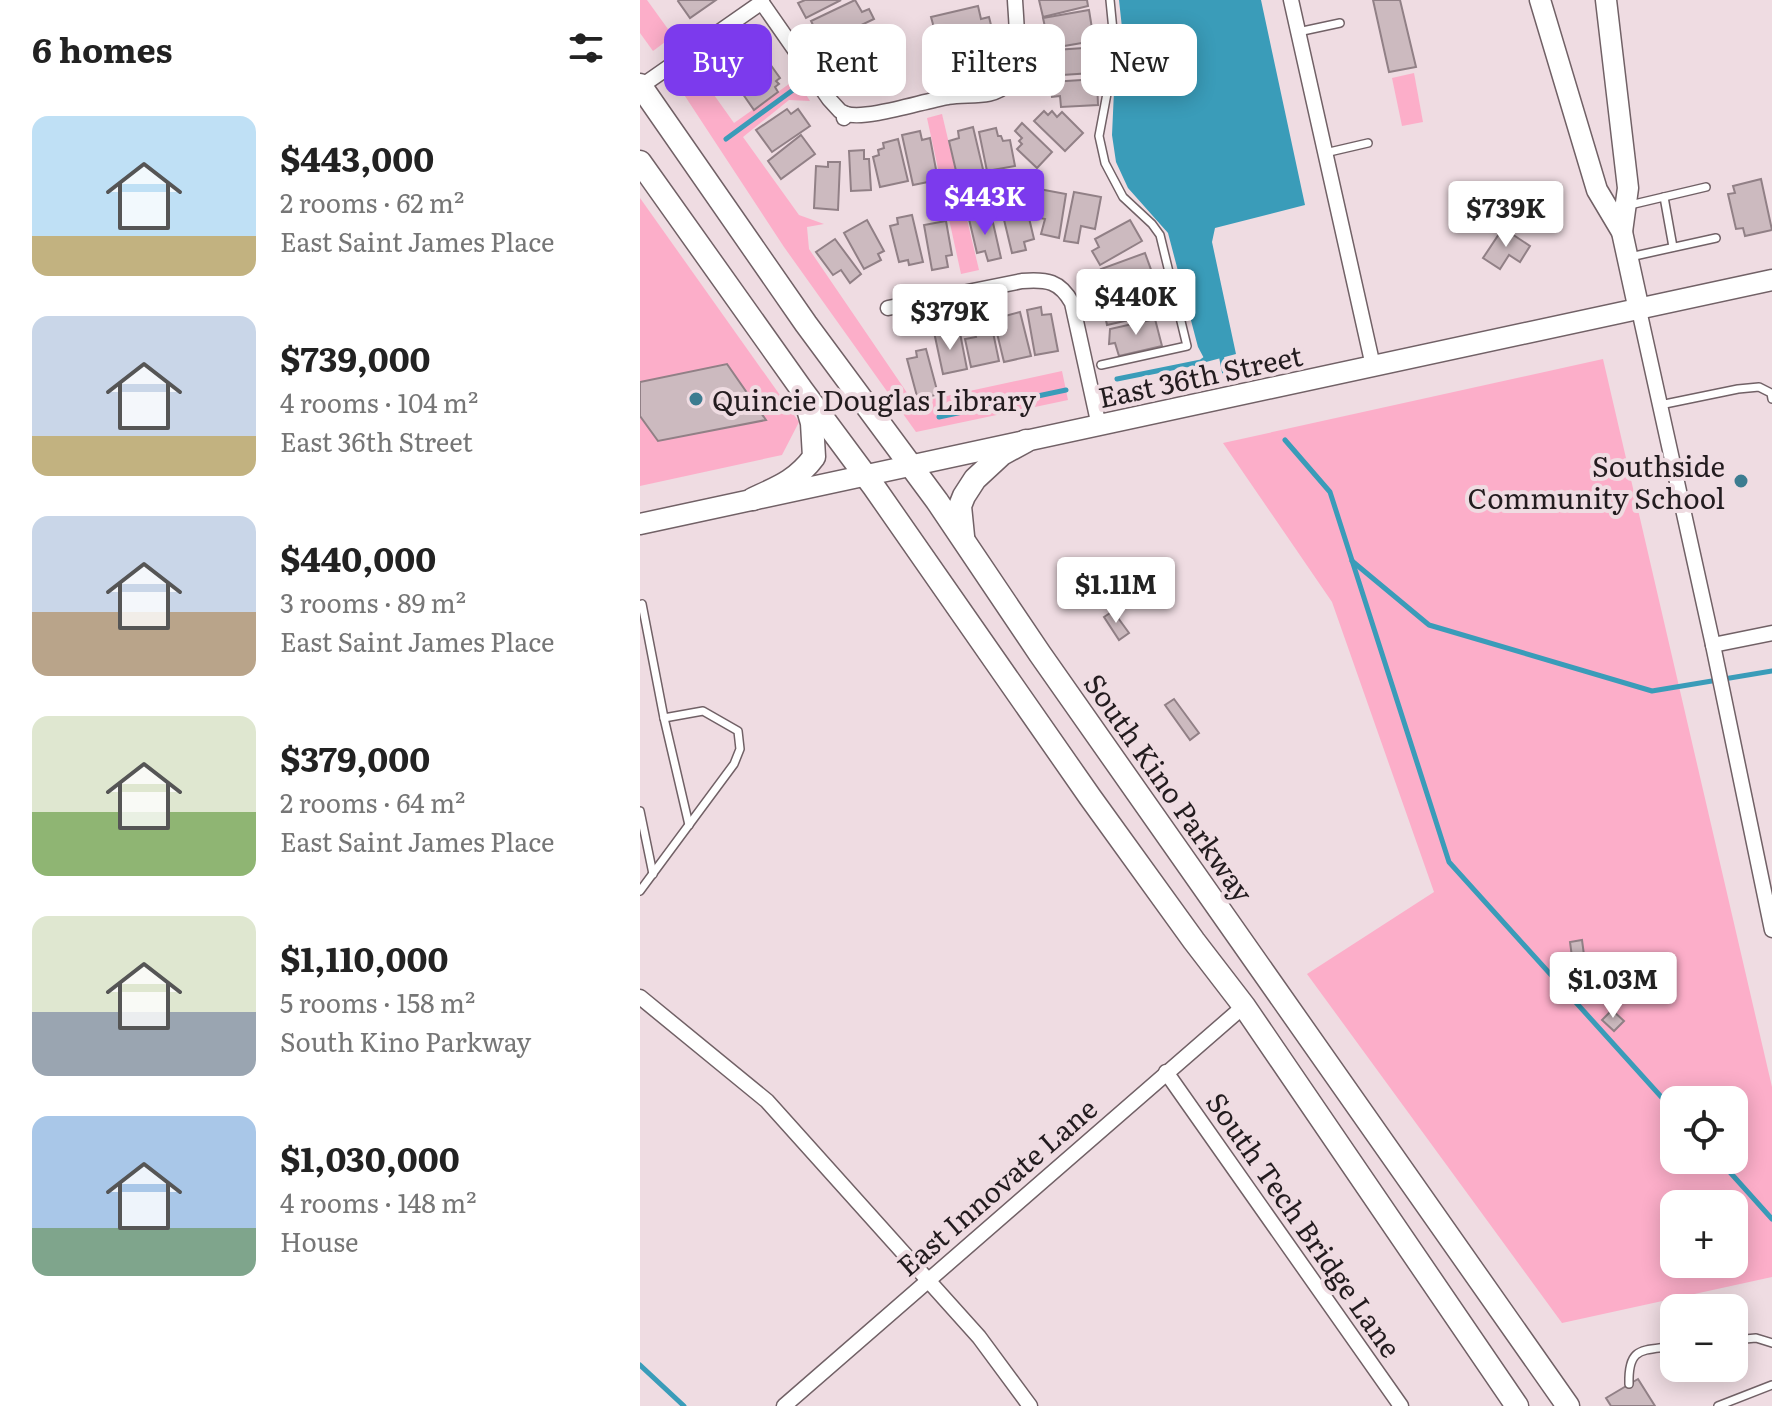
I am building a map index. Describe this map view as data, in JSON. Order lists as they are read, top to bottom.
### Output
{
  "streets": {
    "main road": ["East 36th Street", "South Kino Parkway"],
    "street": ["East Innovate Lane", "South Tech Bridge Lane"]
  },
  "crossings": [
    ["East 36th Street", "South Kino Parkway"],
    ["East Innovate Lane", "South Tech Bridge Lane"]
  ],
  "places": ["Quincie Douglas Library", "Southside Community School"],
  "page": {
    "heading": "6 homes",
    "chip": [
      "Buy",
      "Rent",
      "Filters",
      "New"
    ],
    "list": [
      {
        "name": "$443,000",
        "note": "2 rooms · 62 m² · East Saint James Place"
      },
      {
        "name": "$739,000",
        "note": "4 rooms · 104 m² · East 36th Street"
      },
      {
        "name": "$440,000",
        "note": "3 rooms · 89 m² · East Saint James Place"
      },
      {
        "name": "$379,000",
        "note": "2 rooms · 64 m² · East Saint James Place"
      },
      {
        "name": "$1,110,000",
        "note": "5 rooms · 158 m² · South Kino Parkway"
      },
      {
        "name": "$1,030,000",
        "note": "4 rooms · 148 m² · House"
      }
    ],
    "price": [
      "$443K",
      "$739K",
      "$440K",
      "$379K",
      "$1.11M",
      "$1.03M"
    ],
    "map_buttons": ["+", "−"]
  }
}
